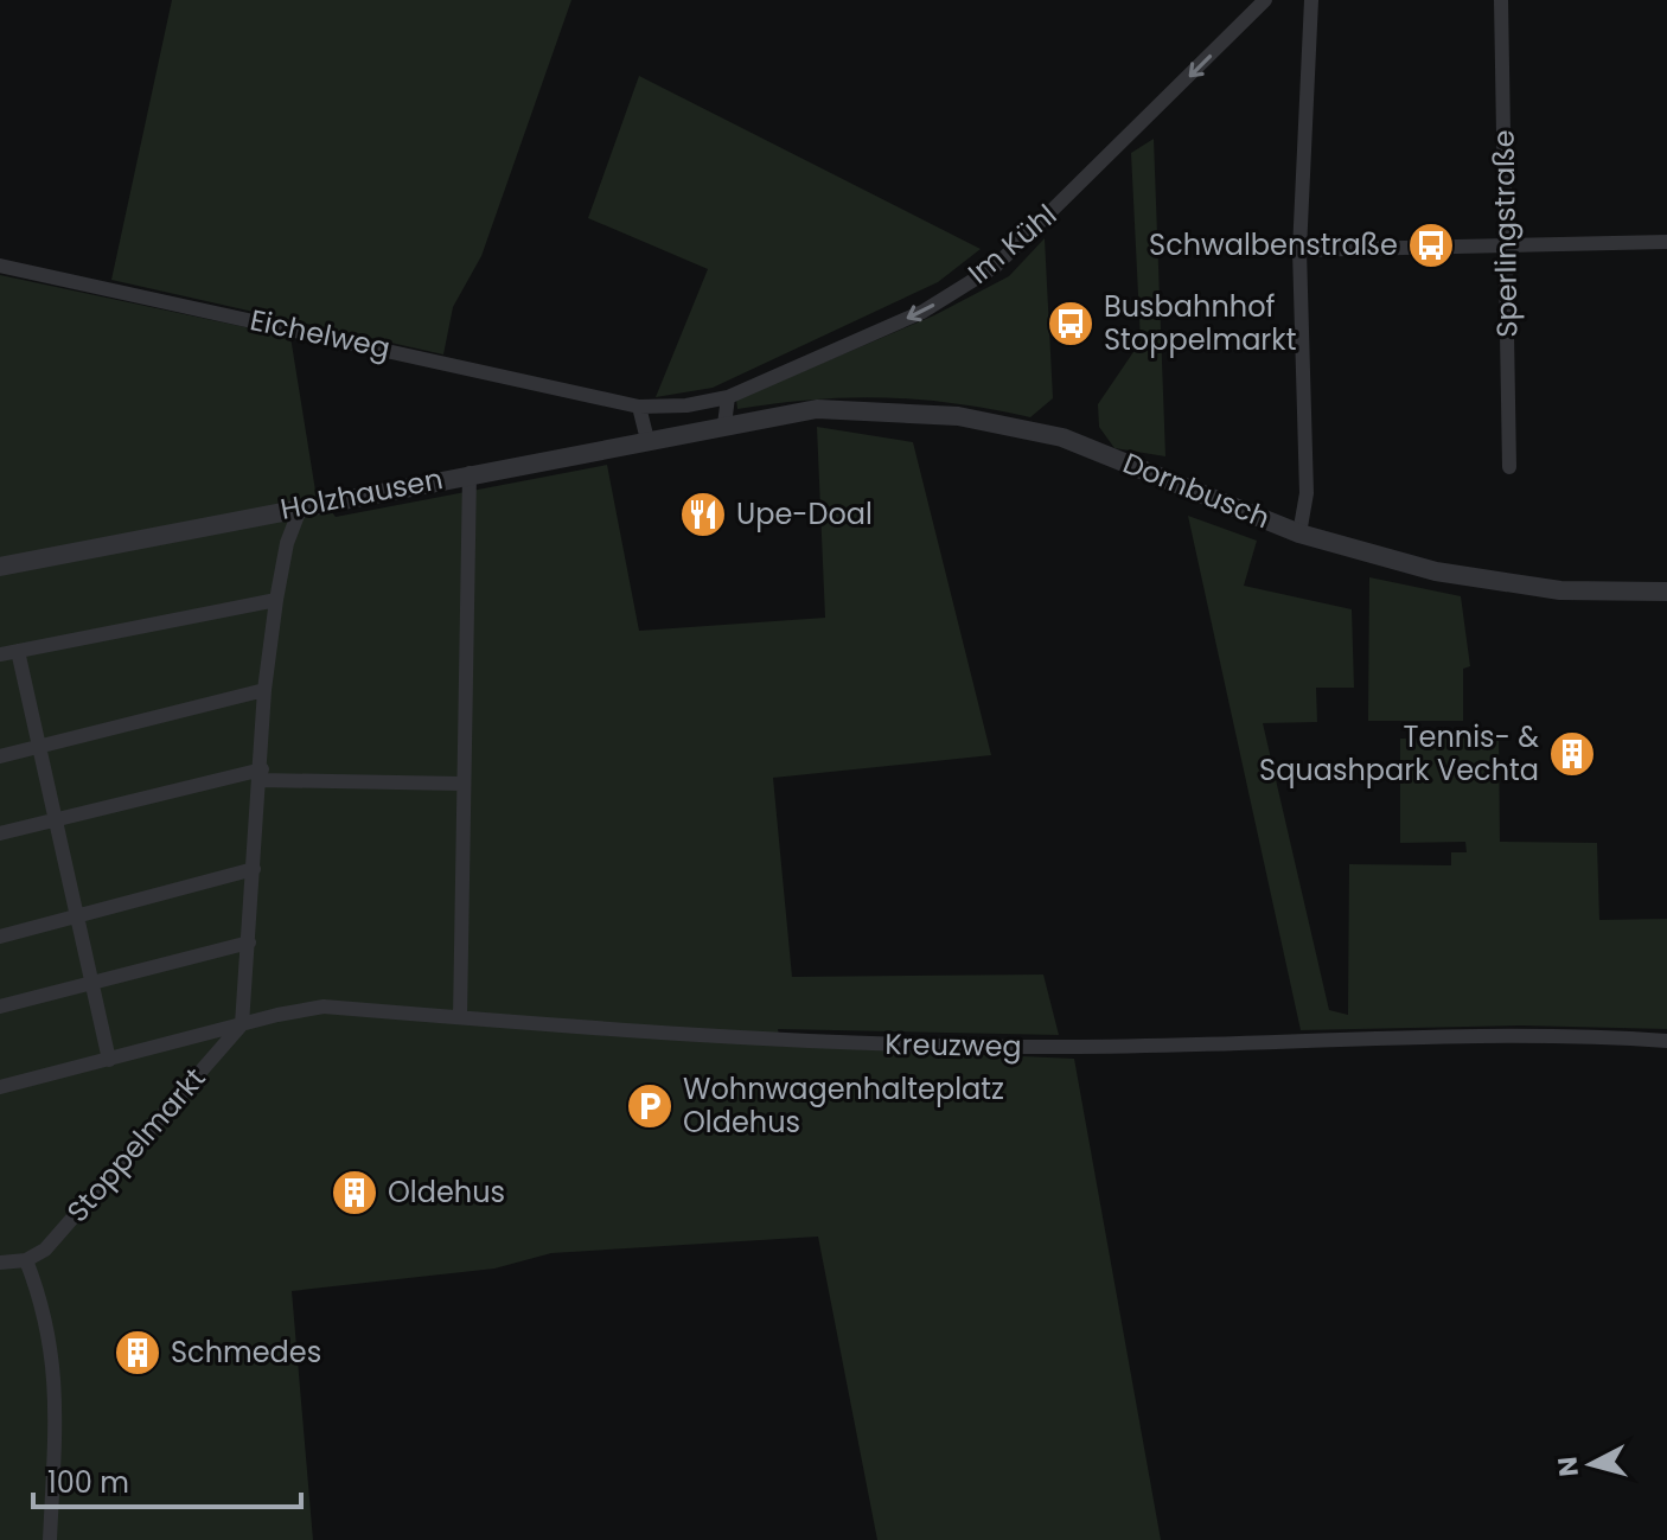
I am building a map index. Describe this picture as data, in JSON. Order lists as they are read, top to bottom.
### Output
{
  "streets": {
    "street": [
      "Sperlingstraße",
      "Im Kühl",
      "Eichelweg",
      "Dornbusch",
      "Holzhausen",
      "Kreuzweg",
      "Stoppelmarkt"
    ]
  },
  "crossings": [
    ["Im Kühl", "Eichelweg"],
    ["Dornbusch", "Holzhausen"],
    ["Kreuzweg", "Stoppelmarkt"]
  ],
  "one_way": ["Im Kühl"],
  "places": {
    "bus stop": ["Schwalbenstraße", "Busbahnhof Stoppelmarkt"],
    "restaurant": ["Upe-Doal"],
    "building": ["Tennis- & Squashpark Vechta", "Oldehus", "Schmedes"],
    "parking": ["Wohnwagenhalteplatz Oldehus"]
  },
  "scale_bar": "100 m",
  "north": "left"
}
